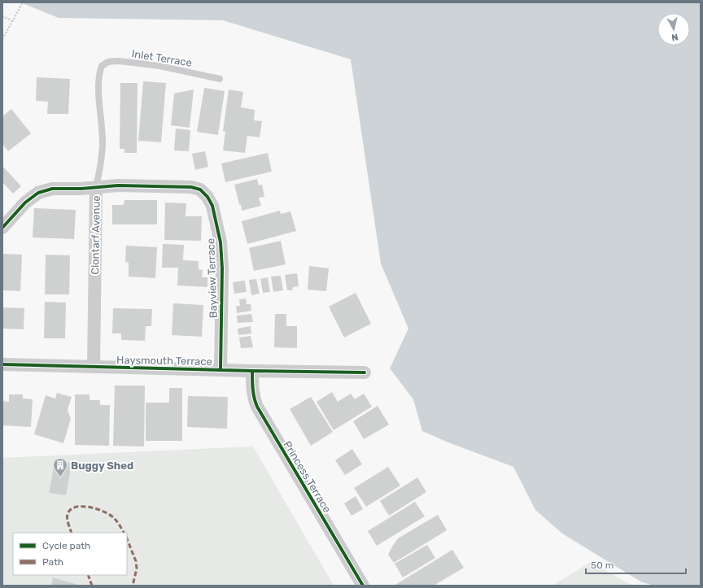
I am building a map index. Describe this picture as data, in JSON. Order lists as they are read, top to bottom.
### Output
{
  "streets": {
    "street": [
      "Clontarf Avenue",
      "Bayview Terrace",
      "Haysmouth Terrace",
      "Princess Terrace"
    ],
    "lane": ["Inlet Terrace"]
  },
  "crossings": [
    ["Inlet Terrace", "Clontarf Avenue"],
    ["Clontarf Avenue", "Bayview Terrace"],
    ["Clontarf Avenue", "Haysmouth Terrace"],
    ["Bayview Terrace", "Haysmouth Terrace"],
    ["Haysmouth Terrace", "Princess Terrace"]
  ],
  "places": {
    "building": ["Buggy Shed"]
  },
  "legend": ["Cycle path", "Path"],
  "scale_bar": "50 m",
  "north": "bottom"
}
